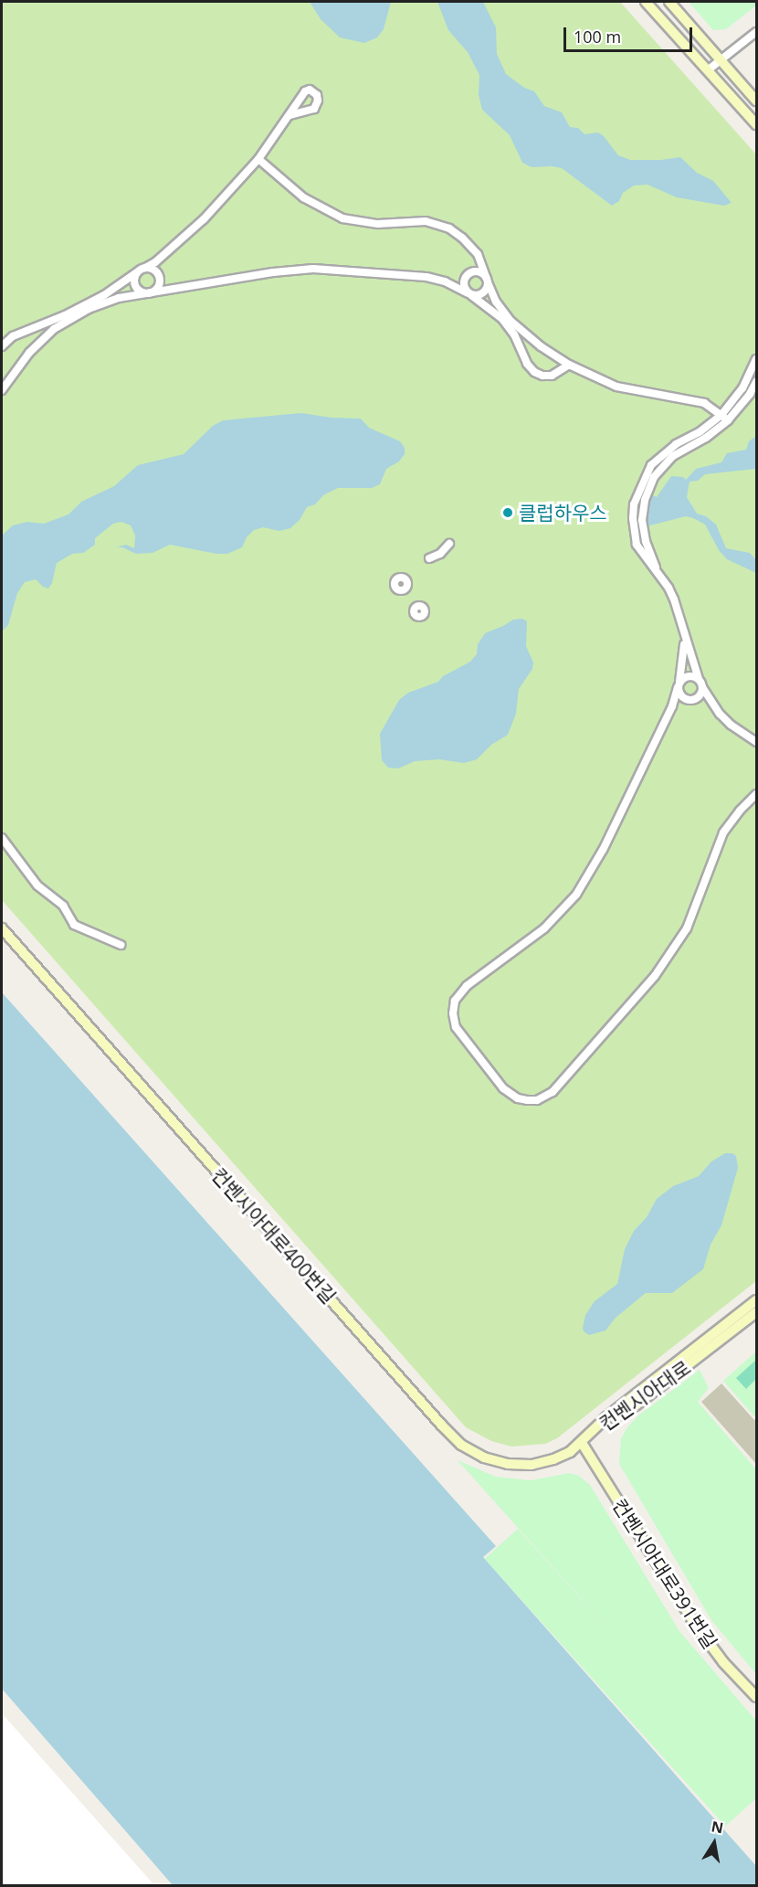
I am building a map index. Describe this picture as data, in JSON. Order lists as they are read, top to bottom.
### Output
{
  "streets": {
    "street": ["컨벤시아대로400번길", "컨벤시아대로", "컨벤시아대로391번길"]
  },
  "crossings": [
    ["컨벤시아대로400번길", "컨벤시아대로"],
    ["컨벤시아대로400번길", "컨벤시아대로391번길"]
  ],
  "places": ["클럽하우스"],
  "scale_bar": "100 m",
  "north": "top"
}
